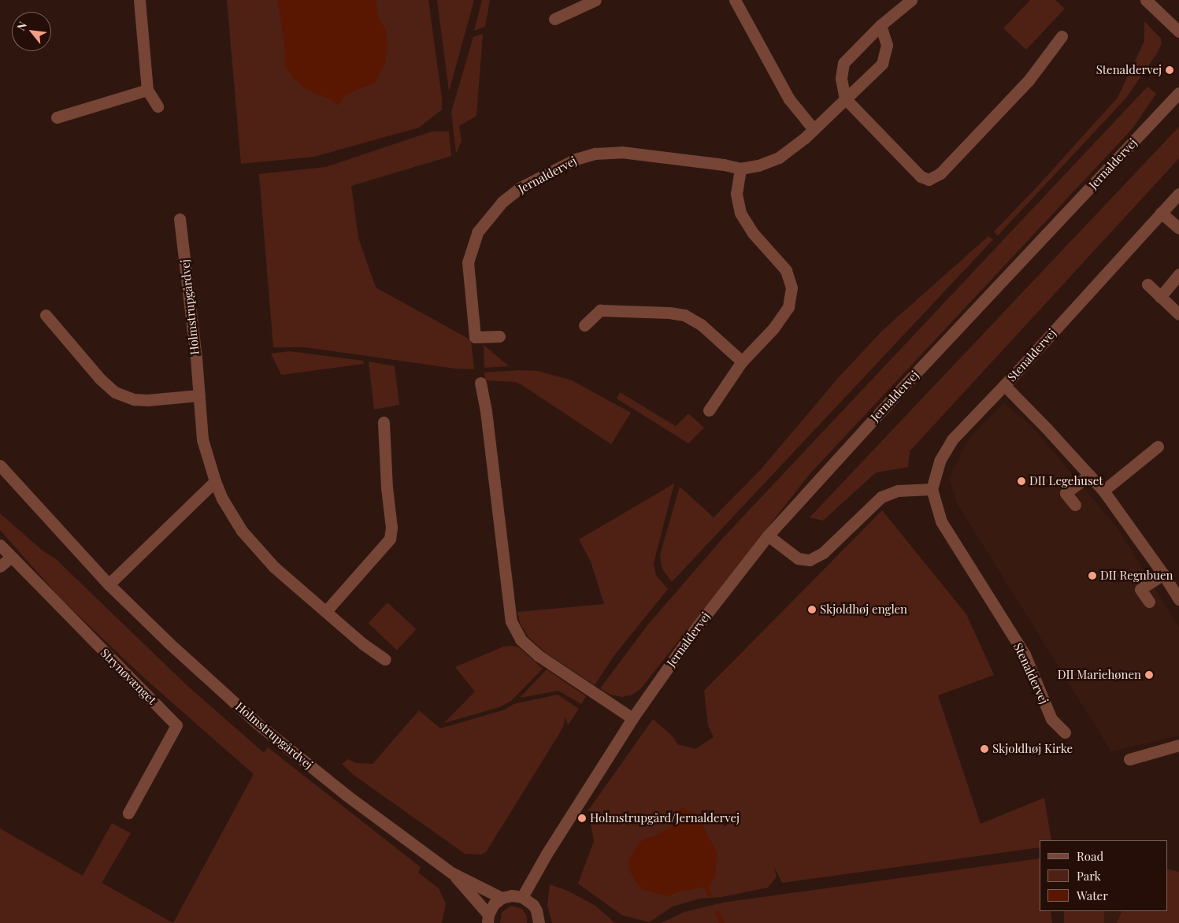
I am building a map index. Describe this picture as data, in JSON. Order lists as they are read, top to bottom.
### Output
{
  "streets": {
    "street": [
      "Jernaldervej",
      "Holmstrupgårdvej",
      "Stenaldervej",
      "Strynøvænget"
    ]
  },
  "places": [
    "Stenaldervej",
    "DII Legehuset",
    "DII Regnbuen",
    "Skjoldhøj englen",
    "DII Mariehønen",
    "Skjoldhøj Kirke",
    "Holmstrupgård/Jernaldervej"
  ],
  "legend": ["Road", "Park", "Water"],
  "north": "top left"
}
